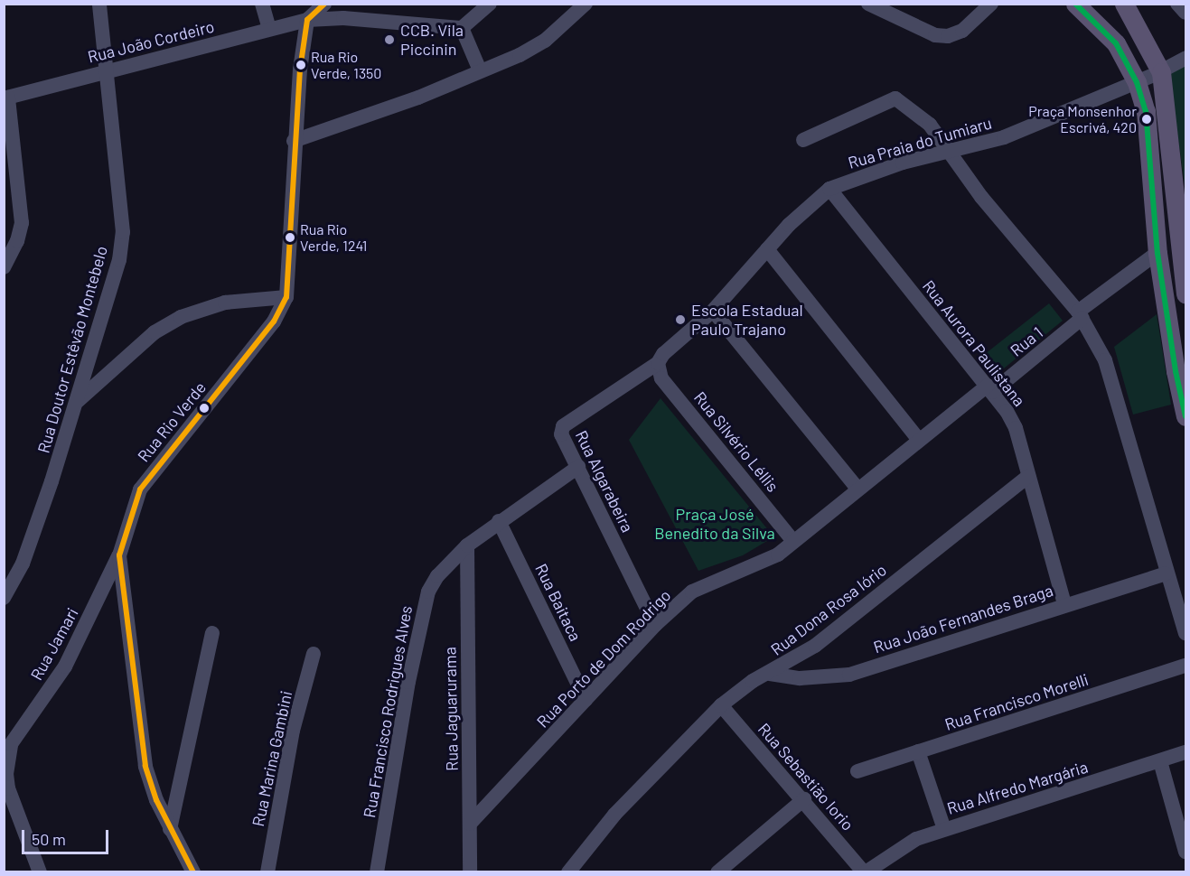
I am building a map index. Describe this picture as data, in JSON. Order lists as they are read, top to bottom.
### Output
{
  "streets": {
    "street": [
      "Rua João Cordeiro",
      "Rua Praia do Tumiaru",
      "Rua 1",
      "Rua Aurora Paulistana",
      "Rua Doutor Estêvão Montebelo",
      "Rua Rio Verde",
      "Rua Silvério Léllis",
      "Rua Algarabeira",
      "Rua Baitaca",
      "Rua Dona Rosa Iório",
      "Rua João Fernandes Braga",
      "Rua Jamari",
      "Rua Porto de Dom Rodrigo",
      "Rua Francisco Morelli",
      "Rua Jaguarurama",
      "Rua Francisco Rodrigues Alves",
      "Rua Marina Gambini",
      "Rua Sebastião Iorio",
      "Rua Alfredo Margária"
    ]
  },
  "crossings": [
    ["Rua João Cordeiro", "Rua Doutor Estêvão Montebelo"],
    ["Rua João Cordeiro", "Rua Rio Verde"],
    ["Rua Praia do Tumiaru", "Rua Aurora Paulistana"],
    ["Rua Praia do Tumiaru", "Rua Silvério Léllis"],
    ["Rua Praia do Tumiaru", "Rua Algarabeira"],
    ["Rua 1", "Rua Aurora Paulistana"],
    ["Rua 1", "Rua Porto de Dom Rodrigo"],
    ["Rua Aurora Paulistana", "Rua Dona Rosa Iório"],
    ["Rua Aurora Paulistana", "Rua João Fernandes Braga"],
    ["Rua Aurora Paulistana", "Rua Porto de Dom Rodrigo"],
    ["Rua Rio Verde", "Rua Jamari"],
    ["Rua Silvério Léllis", "Rua Algarabeira"],
    ["Rua Silvério Léllis", "Rua Porto de Dom Rodrigo"],
    ["Rua Algarabeira", "Rua Porto de Dom Rodrigo"],
    ["Rua Algarabeira", "Rua Francisco Rodrigues Alves"],
    ["Rua Baitaca", "Rua Porto de Dom Rodrigo"],
    ["Rua Baitaca", "Rua Francisco Rodrigues Alves"],
    ["Rua Dona Rosa Iório", "Rua João Fernandes Braga"],
    ["Rua Dona Rosa Iório", "Rua Sebastião Iorio"],
    ["Rua Porto de Dom Rodrigo", "Rua Jaguarurama"],
    ["Rua Jaguarurama", "Rua Francisco Rodrigues Alves"],
    ["Rua Sebastião Iorio", "Rua Alfredo Margária"]
  ],
  "parks": ["Praça José Benedito da Silva"],
  "places": [
    "CCB. Vila Piccinin",
    "Rua Rio Verde, 1350",
    "Praça Monsenhor Escrivá, 420",
    "Rua Rio Verde, 1241",
    "Escola Estadual Paulo Trajano"
  ],
  "scale_bar": "50 m"
}
